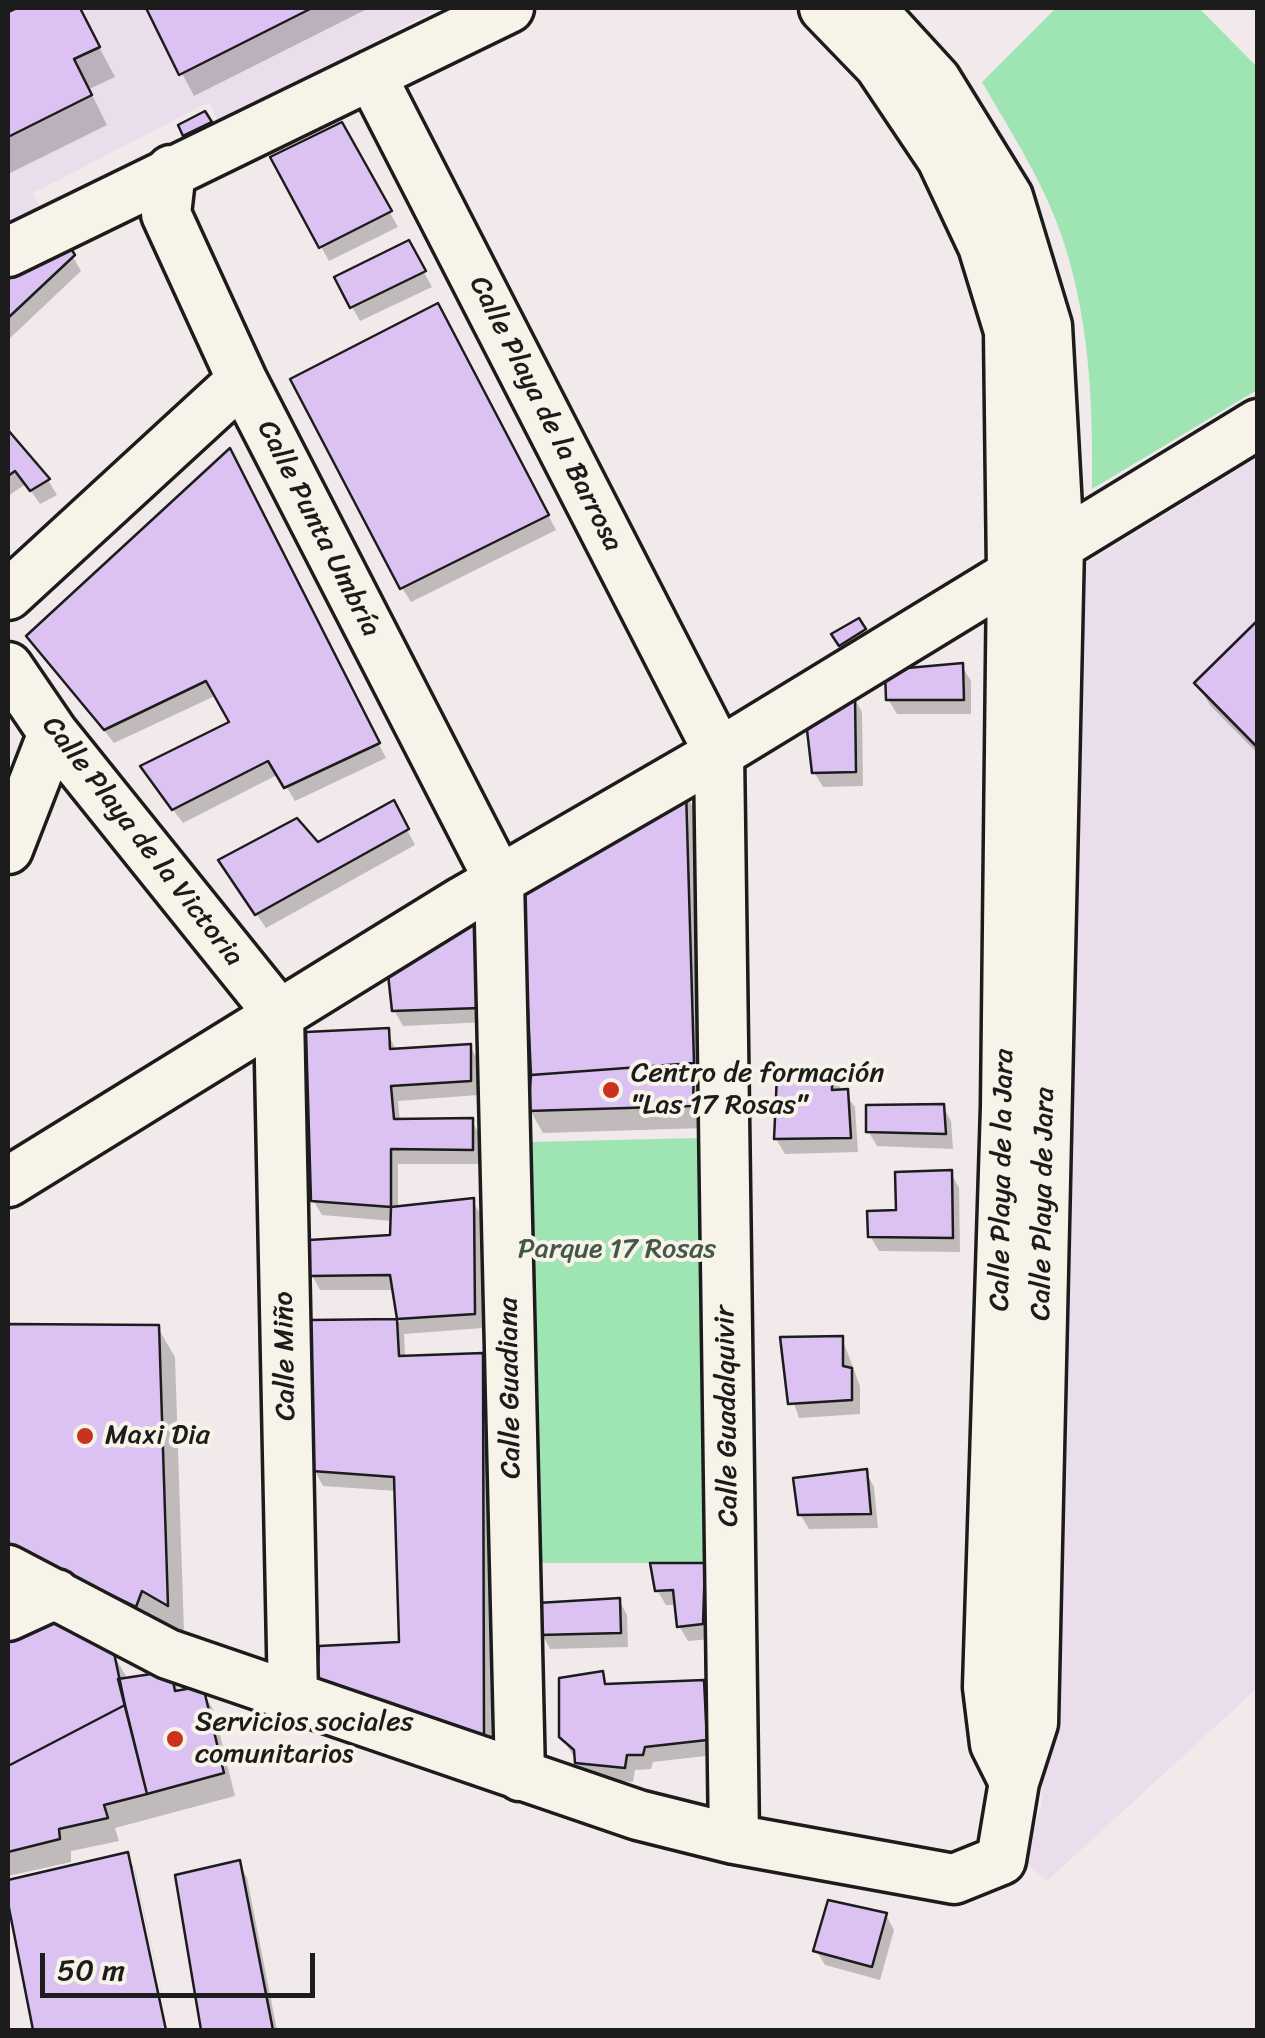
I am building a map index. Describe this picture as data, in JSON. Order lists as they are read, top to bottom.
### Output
{
  "streets": {
    "street": [
      "Calle Playa de la Barrosa",
      "Calle Punta Umbría",
      "Calle Playa de la Victoria",
      "Calle Playa de la Jara",
      "Calle Playa de Jara",
      "Calle Miño",
      "Calle Guadiana",
      "Calle Guadalquivir"
    ]
  },
  "crossings": [
    ["Calle Playa de la Barrosa", "Calle Guadalquivir"],
    ["Calle Punta Umbría", "Calle Guadiana"],
    ["Calle Playa de la Victoria", "Calle Miño"],
    ["Calle Playa de la Jara", "Calle Playa de Jara"],
    ["Calle Playa de Jara", "Calle Guadalquivir"]
  ],
  "parks": ["Parque 17 Rosas"],
  "places": ["Centro de formación \"Las 17 Rosas\"", "Maxi Dia", "Servicios sociales comunitarios"],
  "scale_bar": "50 m"
}
